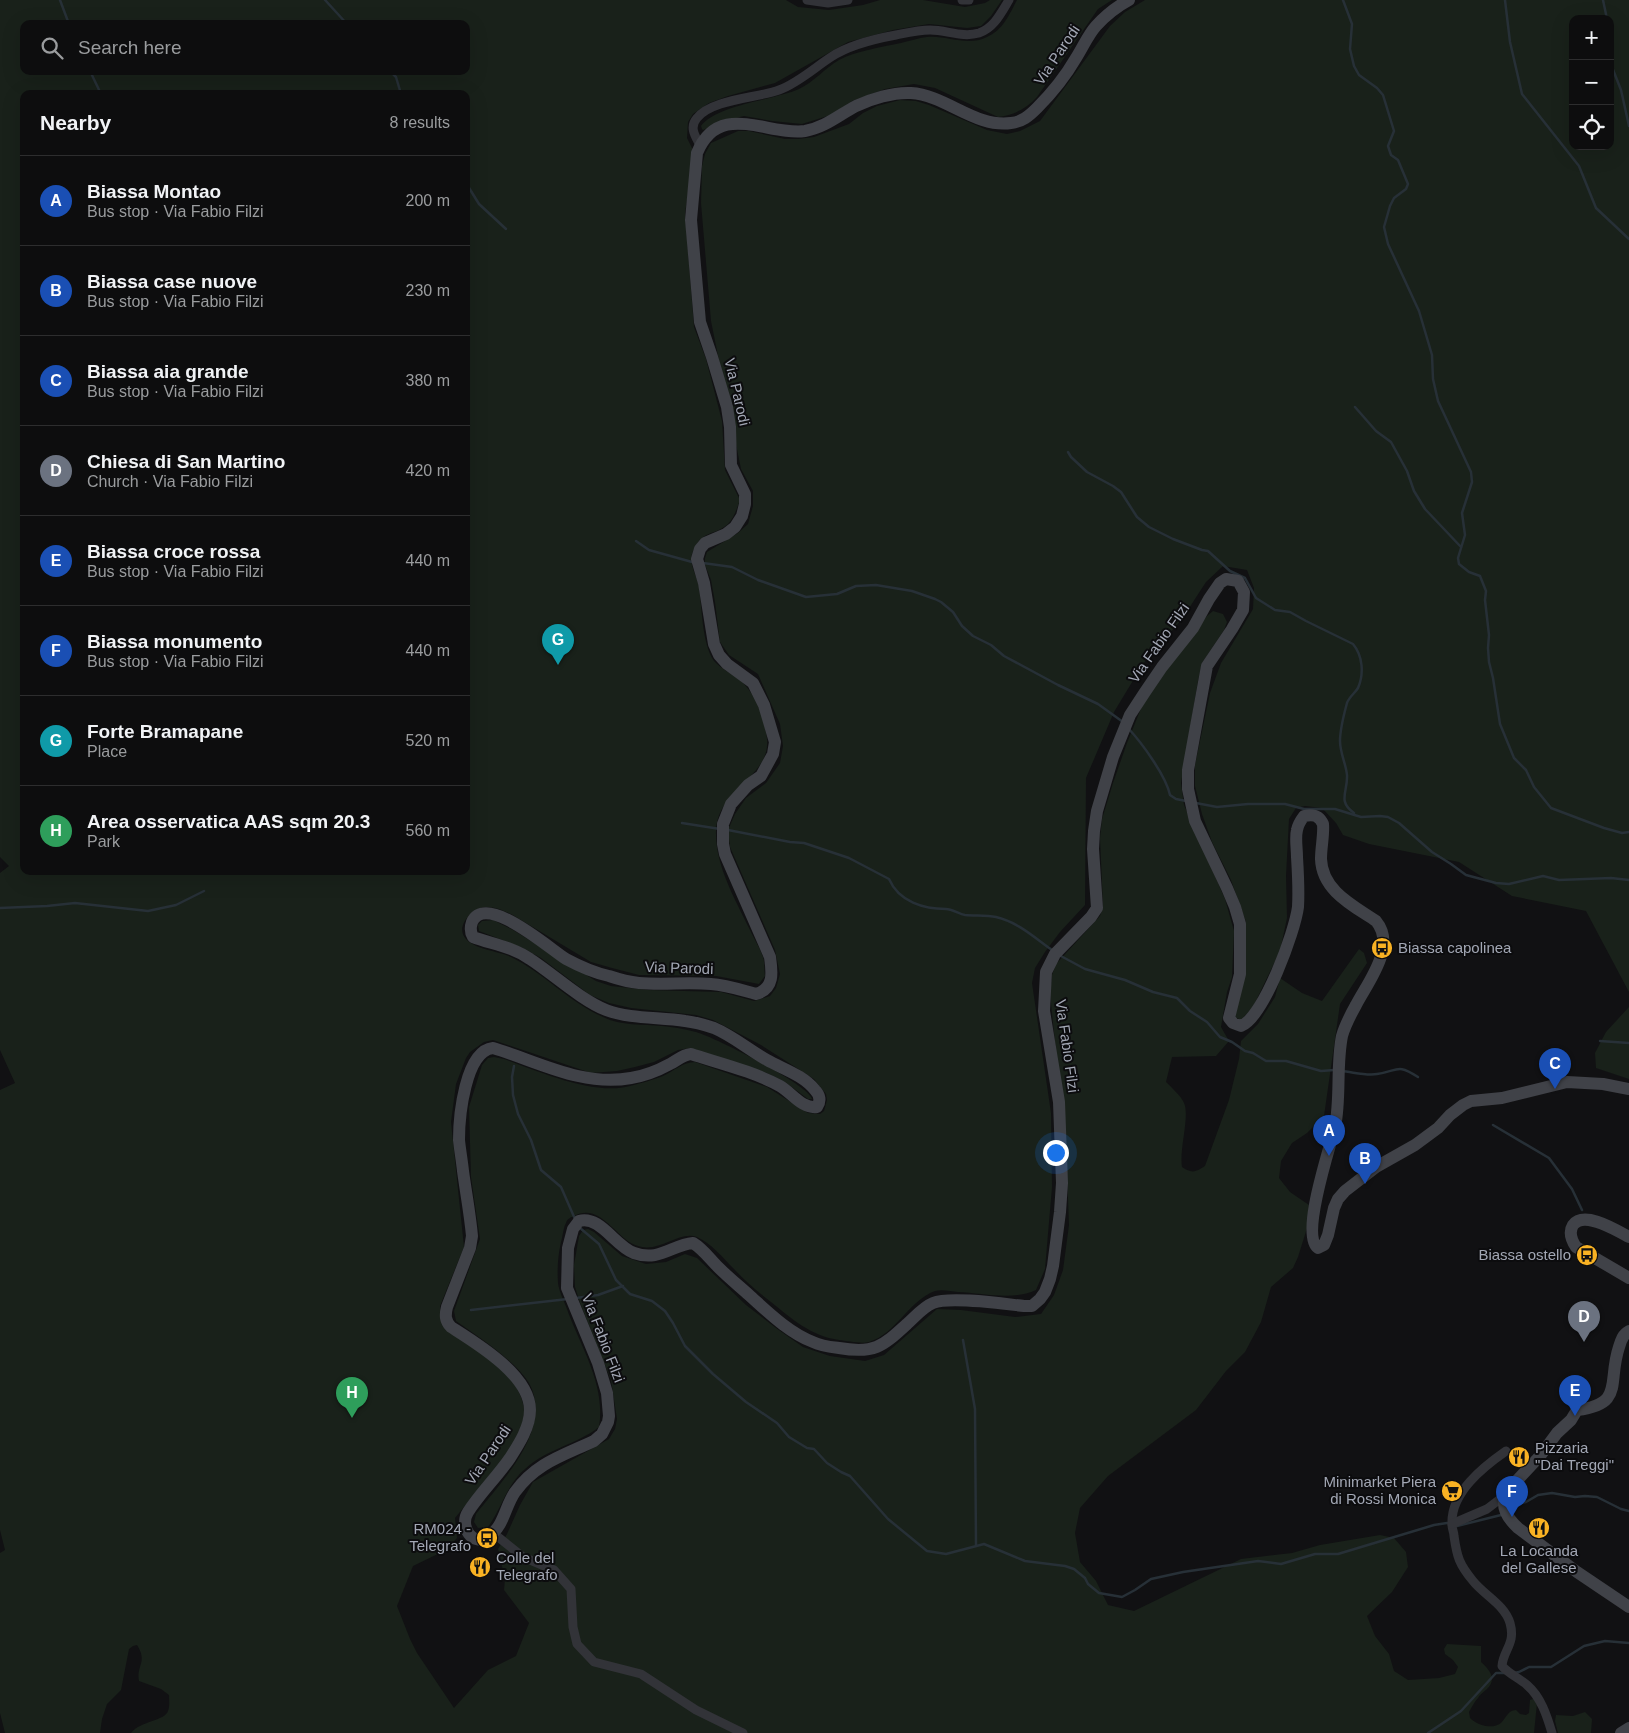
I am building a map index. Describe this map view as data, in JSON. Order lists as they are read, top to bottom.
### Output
{
  "streets": {
    "street": ["Via Parodi", "Via Fabio Filzi"]
  },
  "crossings": [
    ["Via Parodi", "Via Fabio Filzi"]
  ],
  "places": {
    "bus stop": ["Biassa capolinea", "Biassa ostello", "RM024 - Telegrafo"],
    "restaurant": ["Pizzaria \"Dai Treggi\"", "La Locanda del Gallese", "Colle del Telegrafo"],
    "supermarket": ["Minimarket Piera di Rossi Monica"]
  },
  "page": {
    "map_buttons": ["+", "−"],
    "search": "Search here",
    "heading": ["Nearby", "8 results"],
    "list": [
      {
        "mark": "A",
        "name": "Biassa Montao",
        "note": "Bus stop · Via Fabio Filzi",
        "value": "200 m"
      },
      {
        "mark": "B",
        "name": "Biassa case nuove",
        "note": "Bus stop · Via Fabio Filzi",
        "value": "230 m"
      },
      {
        "mark": "C",
        "name": "Biassa aia grande",
        "note": "Bus stop · Via Fabio Filzi",
        "value": "380 m"
      },
      {
        "mark": "D",
        "name": "Chiesa di San Martino",
        "note": "Church · Via Fabio Filzi",
        "value": "420 m"
      },
      {
        "mark": "E",
        "name": "Biassa croce rossa",
        "note": "Bus stop · Via Fabio Filzi",
        "value": "440 m"
      },
      {
        "mark": "F",
        "name": "Biassa monumento",
        "note": "Bus stop · Via Fabio Filzi",
        "value": "440 m"
      },
      {
        "mark": "G",
        "name": "Forte Bramapane",
        "note": "Place",
        "value": "520 m"
      },
      {
        "mark": "H",
        "name": "Area osservatica AAS sqm 20.3",
        "note": "Park",
        "value": "560 m"
      }
    ],
    "pins": [
      "G",
      "C",
      "A",
      "B",
      "D",
      "E",
      "H",
      "F"
    ]
  }
}
